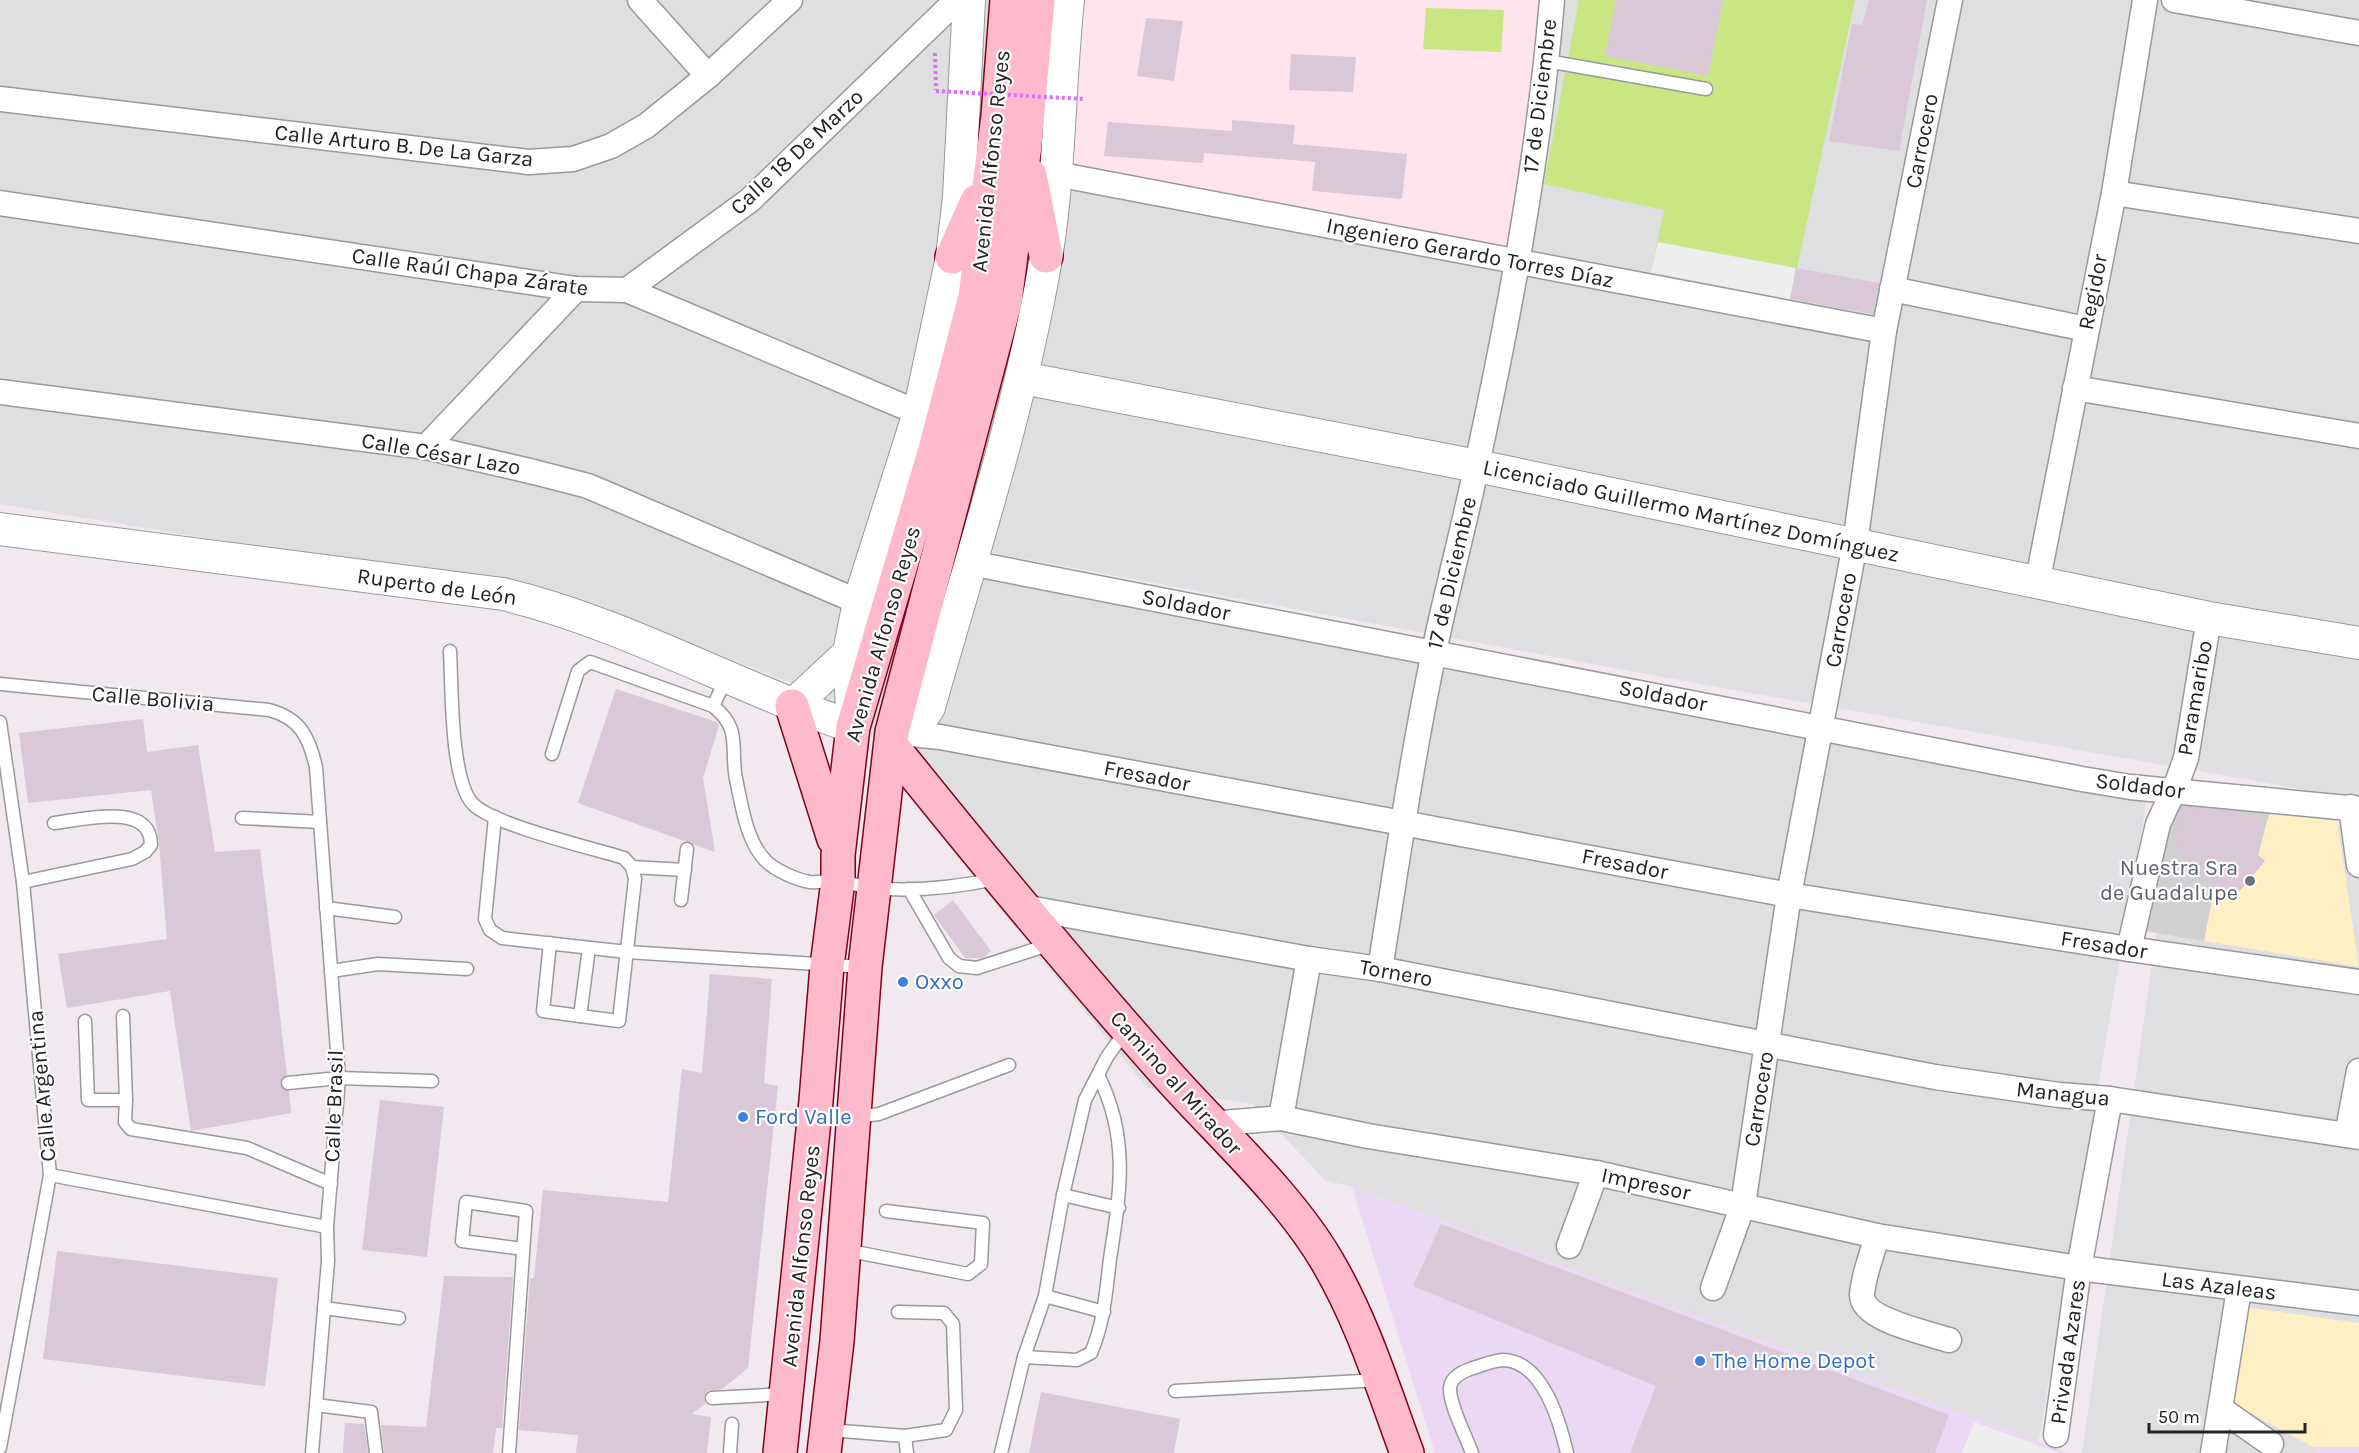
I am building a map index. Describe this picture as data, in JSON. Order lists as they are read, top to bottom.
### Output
{
  "streets": {
    "main road": ["Avenida Alfonso Reyes", "Camino al Mirador"],
    "street": [
      "17 de Diciembre",
      "Carrocero",
      "Calle Arturo B. De La Garza",
      "Calle 18 De Marzo",
      "Ingeniero Gerardo Torres Díaz",
      "Calle Raúl Chapa Zárate",
      "Regidor",
      "Calle César Lazo",
      "Licenciado Guillermo Martínez Domínguez",
      "Ruperto de León",
      "Soldador",
      "Paramaribo",
      "Fresador",
      "Tornero",
      "Managua",
      "Impresor",
      "Las Azaleas",
      "Privada Azares"
    ],
    "lane": ["Calle Bolivia", "Calle Argentina", "Calle Brasil"]
  },
  "crossings": [
    ["17 de Diciembre", "Ingeniero Gerardo Torres Díaz"],
    ["17 de Diciembre", "Licenciado Guillermo Martínez Domínguez"],
    ["17 de Diciembre", "Soldador"],
    ["17 de Diciembre", "Fresador"],
    ["17 de Diciembre", "Tornero"],
    ["Carrocero", "Ingeniero Gerardo Torres Díaz"],
    ["Carrocero", "Licenciado Guillermo Martínez Domínguez"],
    ["Carrocero", "Soldador"],
    ["Carrocero", "Fresador"],
    ["Carrocero", "Tornero"],
    ["Carrocero", "Managua"],
    ["Carrocero", "Impresor"],
    ["Calle 18 De Marzo", "Calle Raúl Chapa Zárate"],
    ["Avenida Alfonso Reyes", "Ruperto de León"],
    ["Avenida Alfonso Reyes", "Fresador"],
    ["Avenida Alfonso Reyes", "Camino al Mirador"],
    ["Regidor", "Licenciado Guillermo Martínez Domínguez"],
    ["Licenciado Guillermo Martínez Domínguez", "Paramaribo"],
    ["Soldador", "Paramaribo"],
    ["Paramaribo", "Fresador"],
    ["Calle Bolivia", "Calle Brasil"],
    ["Fresador", "Camino al Mirador"],
    ["Tornero", "Camino al Mirador"],
    ["Tornero", "Managua"],
    ["Camino al Mirador", "Impresor"],
    ["Managua", "Privada Azares"],
    ["Impresor", "Las Azaleas"],
    ["Impresor", "Privada Azares"],
    ["Las Azaleas", "Privada Azares"]
  ],
  "places": [
    "Nuestra Sra de Guadalupe",
    "Oxxo",
    "Ford Valle",
    "The Home Depot"
  ],
  "scale_bar": "50 m"
}
